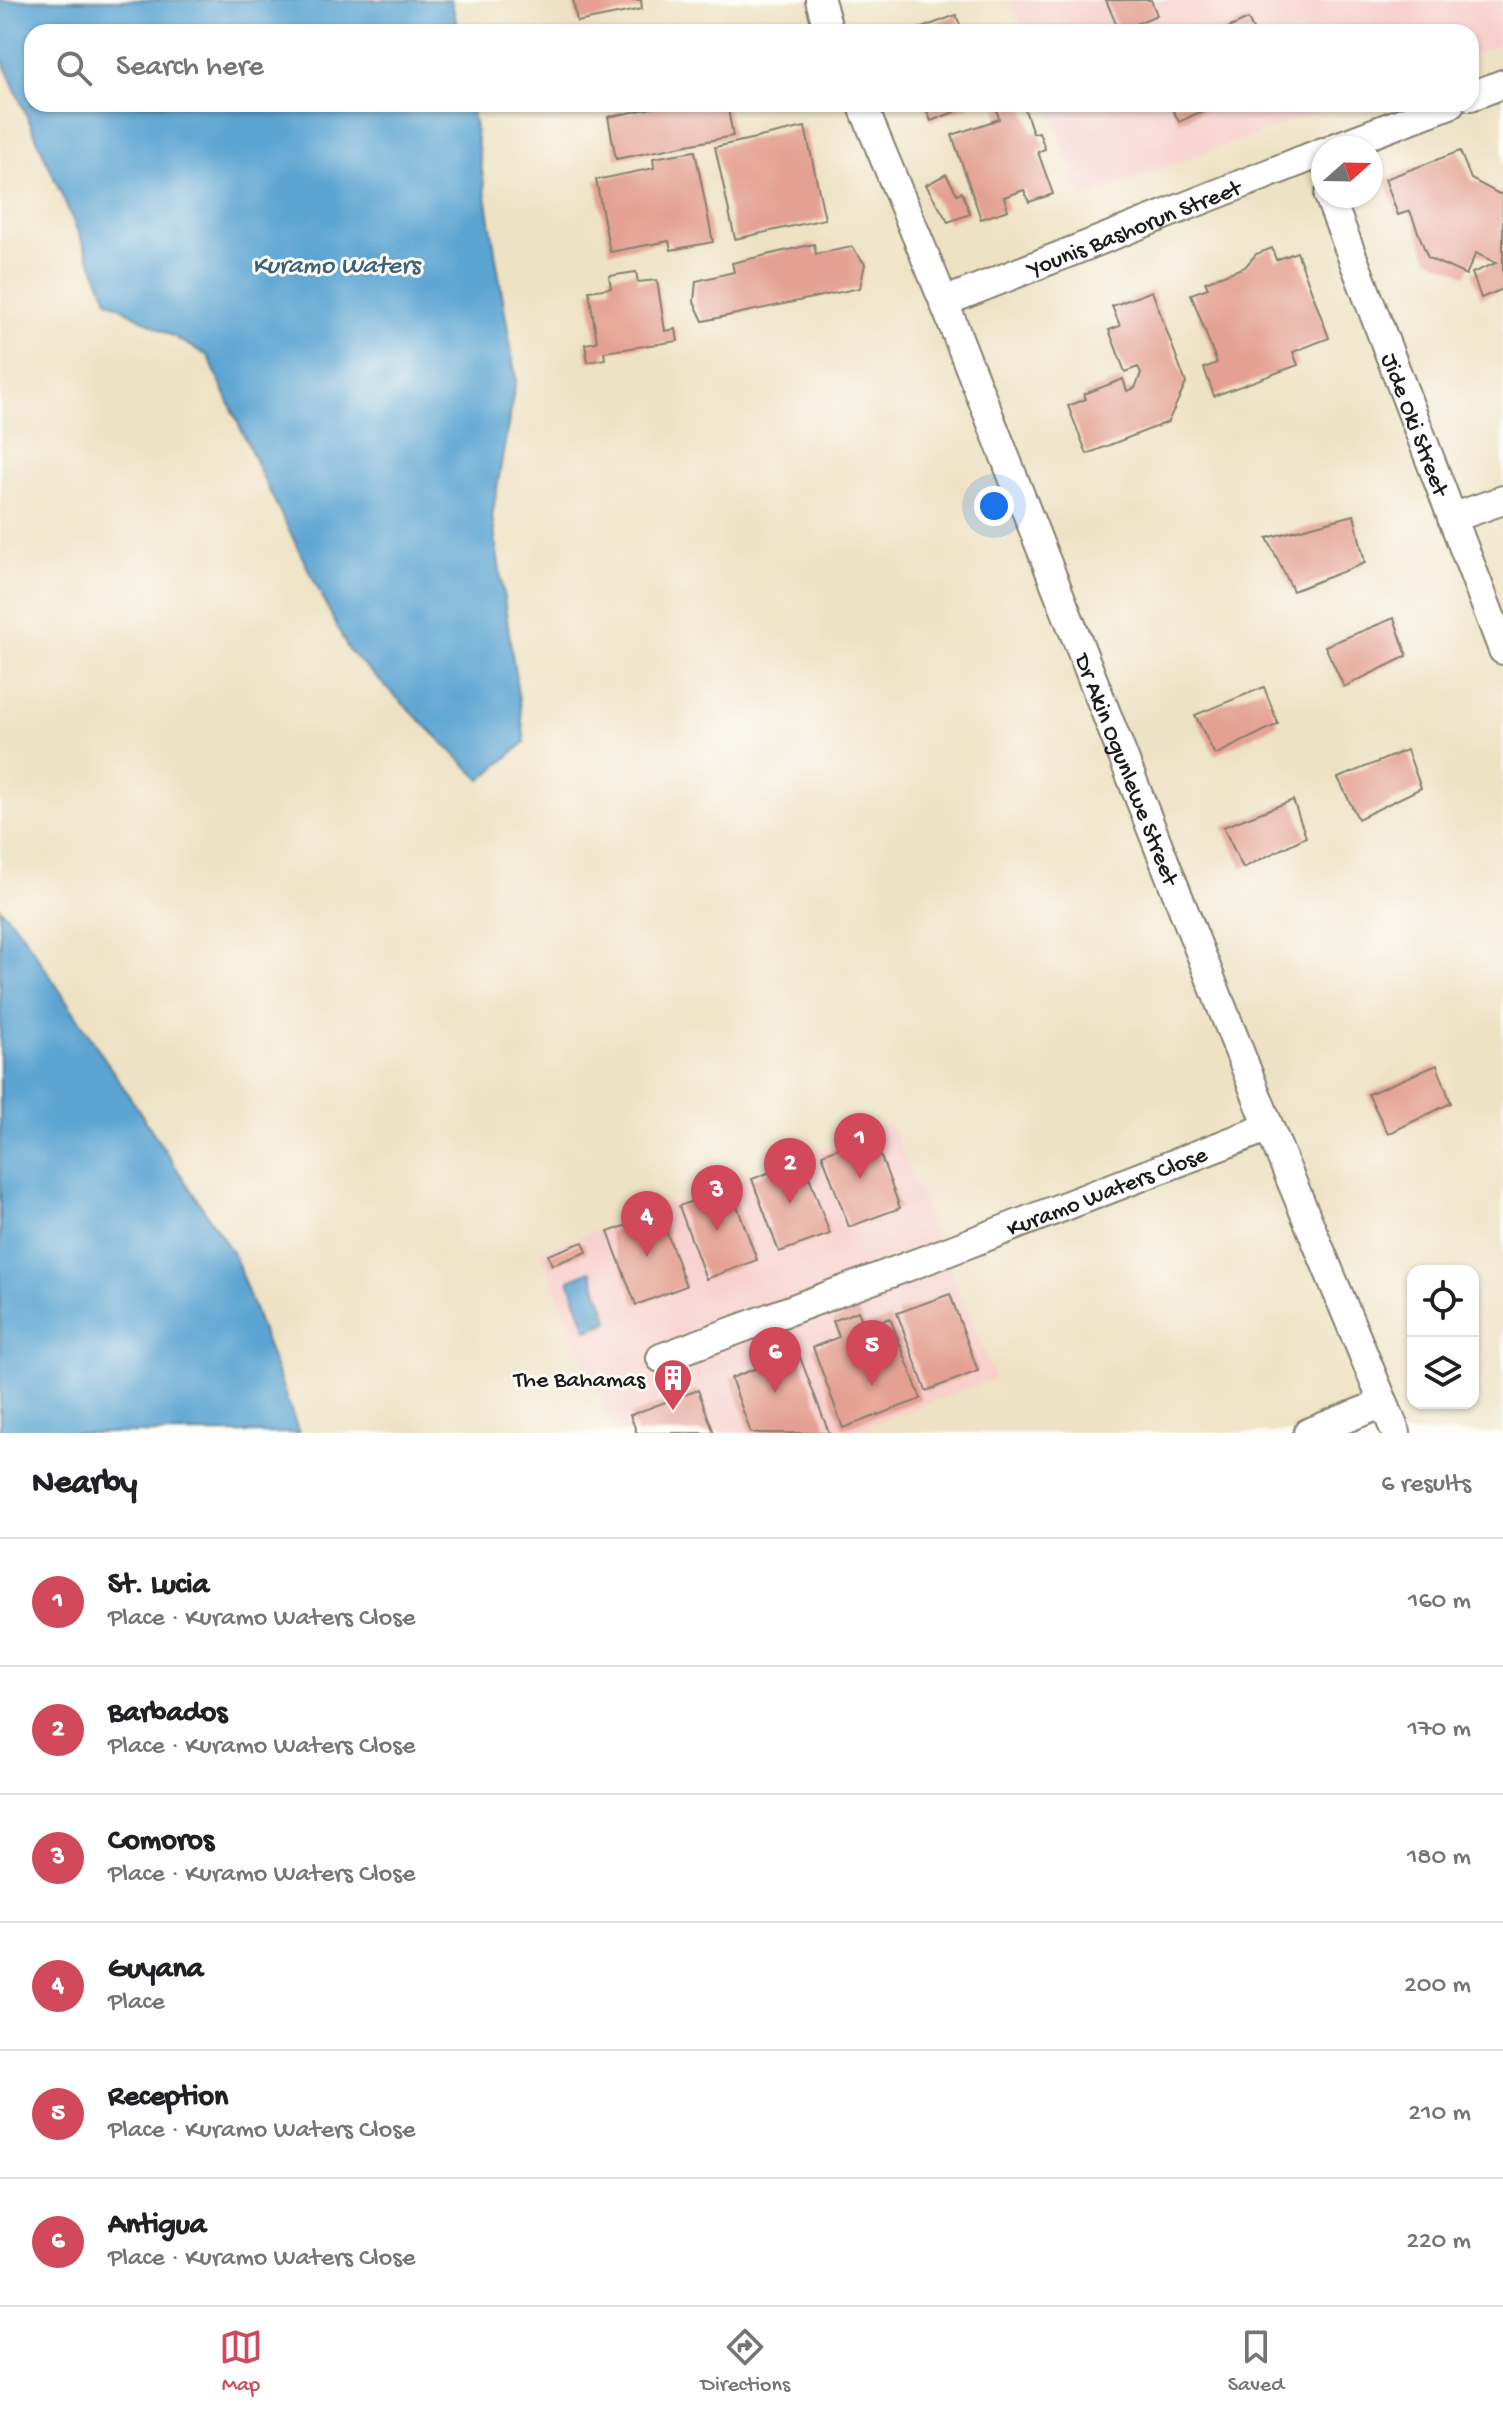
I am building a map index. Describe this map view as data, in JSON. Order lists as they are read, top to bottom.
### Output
{
  "streets": {
    "street": [
      "Younis Bashorun Street",
      "Jide Oki Street",
      "Dr Akin Ogunlewe Street",
      "Kuramo Waters Close"
    ]
  },
  "crossings": [
    ["Younis Bashorun Street", "Dr Akin Ogunlewe Street"],
    ["Dr Akin Ogunlewe Street", "Kuramo Waters Close"]
  ],
  "water": ["Kuramo Waters"],
  "places": {
    "building": ["The Bahamas"]
  },
  "north": "right",
  "page": {
    "search": "Search here",
    "pins": [
      "1",
      "2",
      "3",
      "4",
      "5",
      "6"
    ],
    "heading": ["Nearby", "6 results"],
    "list": [
      {
        "mark": "1",
        "name": "St. Lucia",
        "note": "Place · Kuramo Waters Close",
        "value": "160 m"
      },
      {
        "mark": "2",
        "name": "Barbados",
        "note": "Place · Kuramo Waters Close",
        "value": "170 m"
      },
      {
        "mark": "3",
        "name": "Comoros",
        "note": "Place · Kuramo Waters Close",
        "value": "180 m"
      },
      {
        "mark": "4",
        "name": "Guyana",
        "note": "Place",
        "value": "200 m"
      },
      {
        "mark": "5",
        "name": "Reception",
        "note": "Place · Kuramo Waters Close",
        "value": "210 m"
      },
      {
        "mark": "6",
        "name": "Antigua",
        "note": "Place · Kuramo Waters Close",
        "value": "220 m"
      }
    ],
    "nav": ["Map", "Directions", "Saved"]
  }
}
